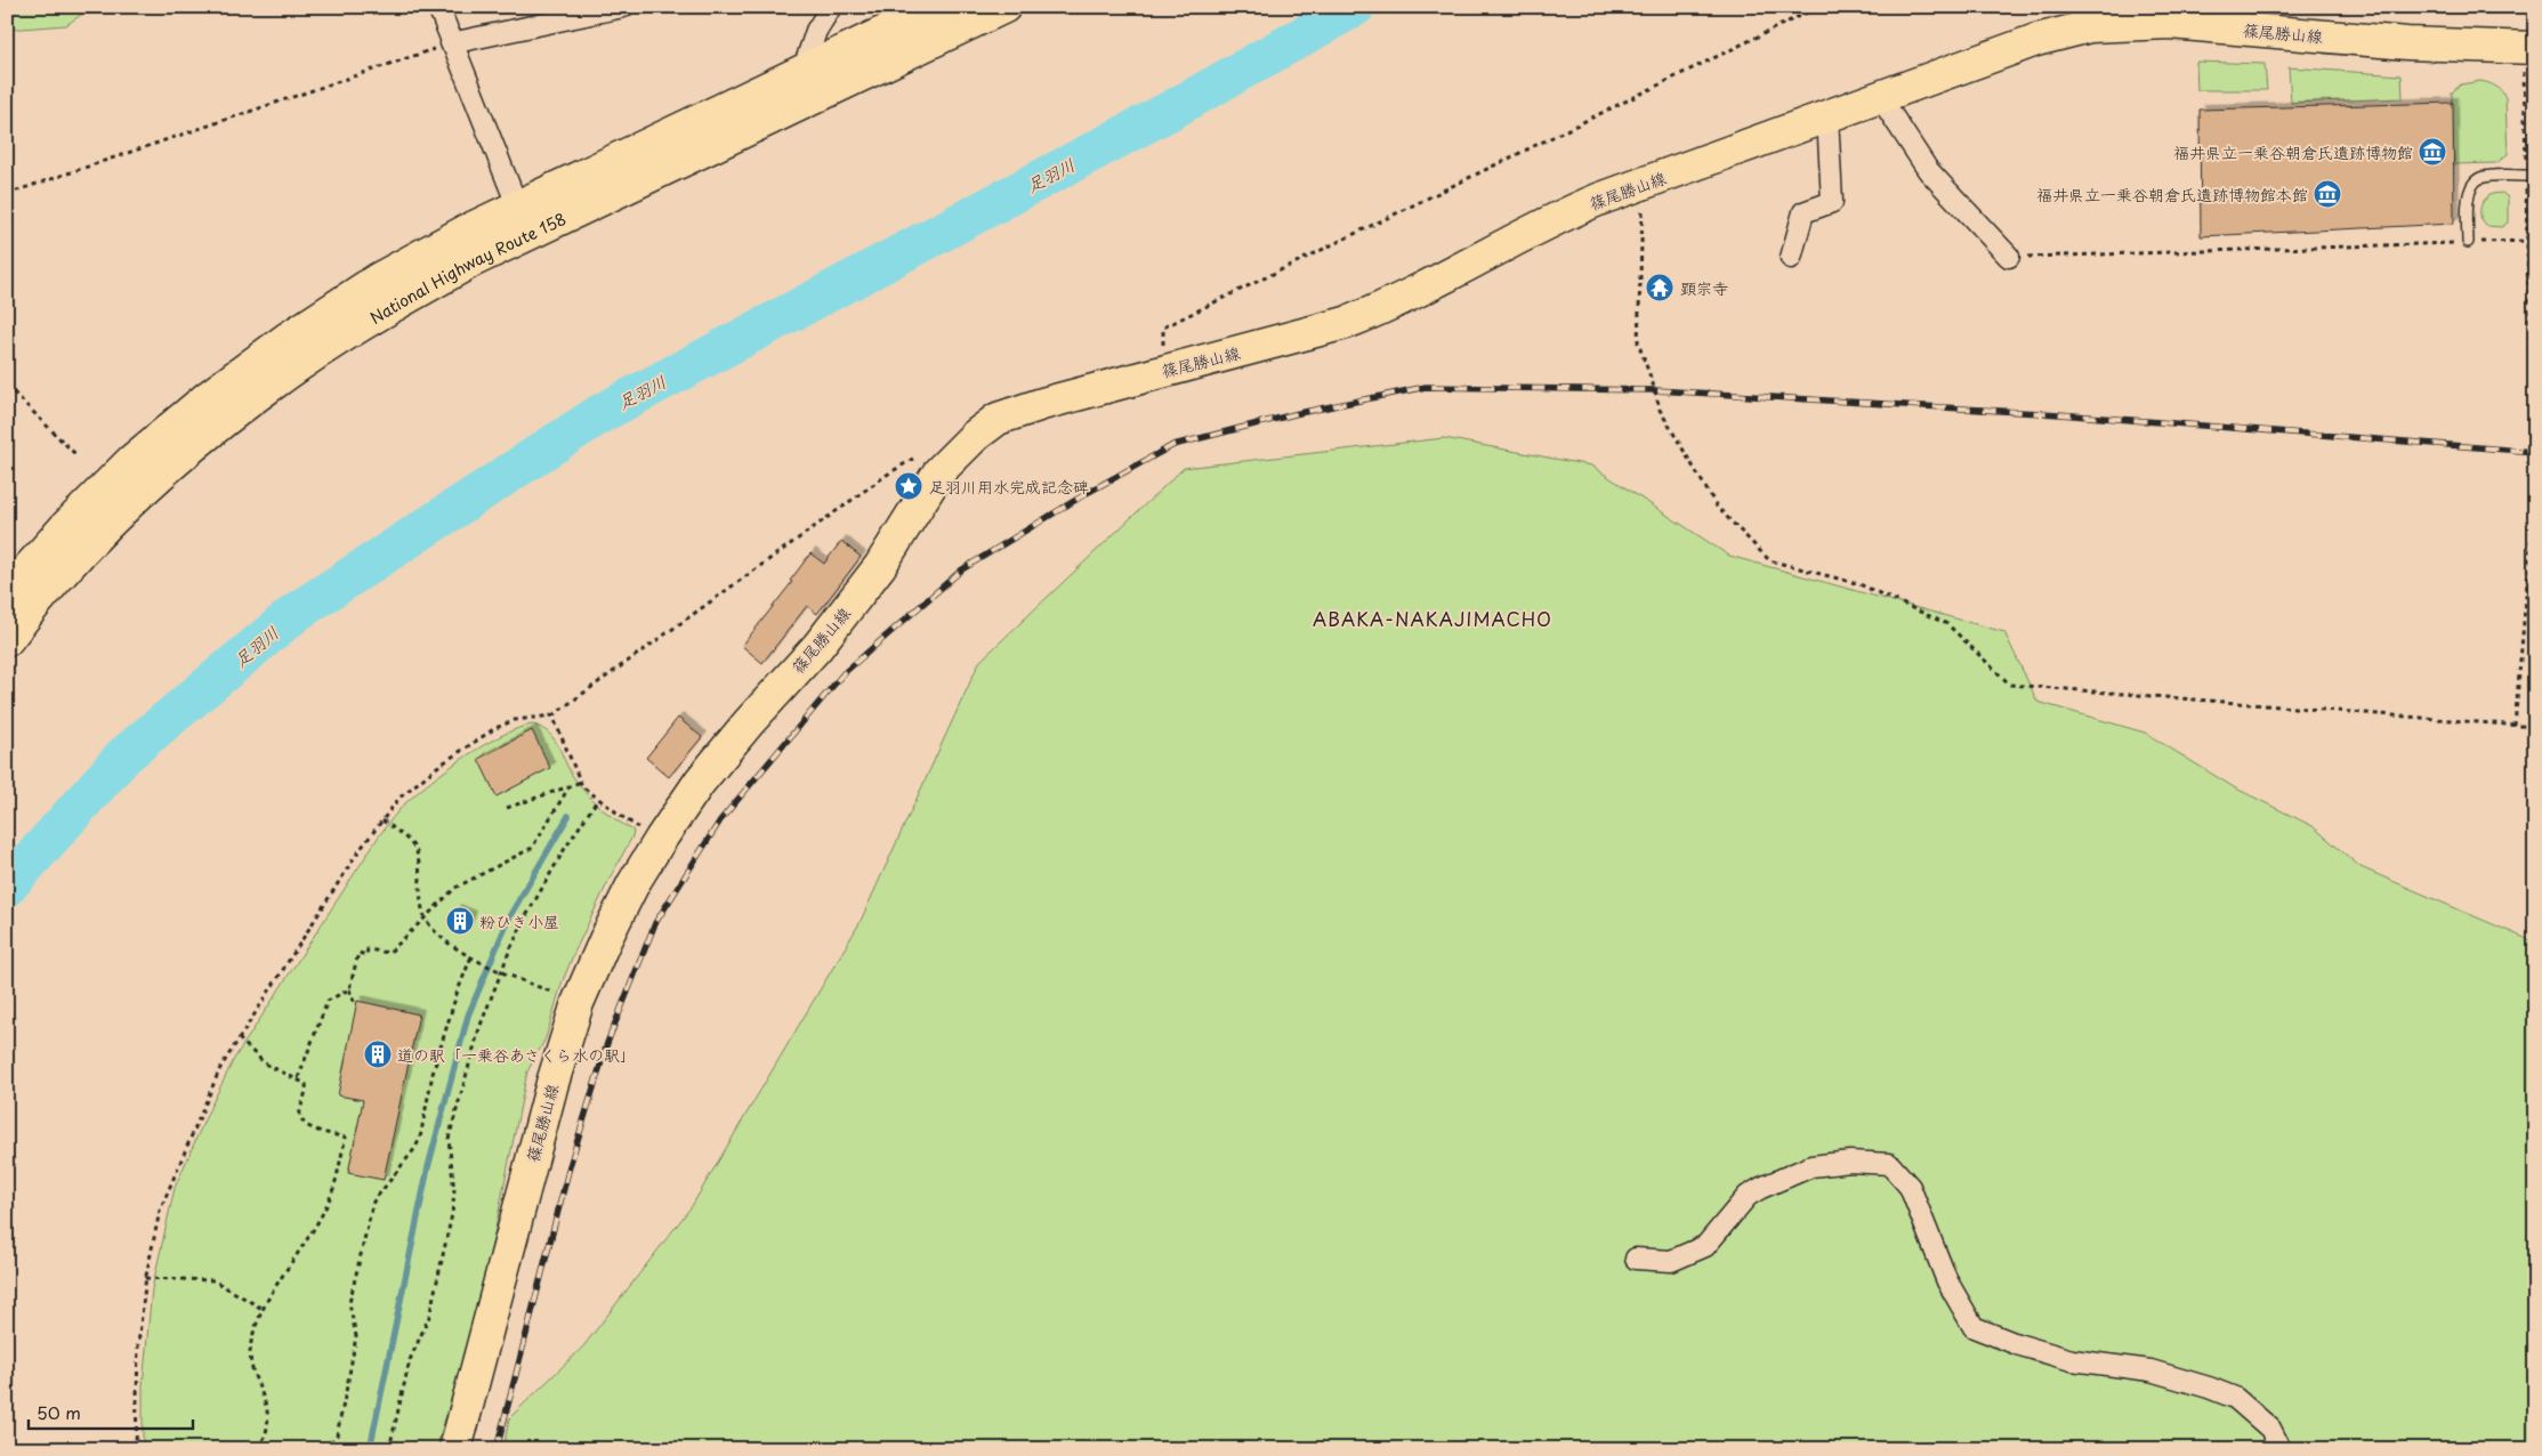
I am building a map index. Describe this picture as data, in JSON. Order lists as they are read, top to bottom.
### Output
{
  "streets": {
    "main road": ["篠尾勝山線", "National Highway Route 158"]
  },
  "districts": ["ABAKA-NAKAJIMACHO"],
  "water": ["足羽川"],
  "places": {
    "museum": ["福井県立一乗谷朝倉氏遺跡博物館", "福井県立一乗谷朝倉氏遺跡博物館本館"],
    "temple": ["顕宗寺"],
    "place": ["足羽川用水完成記念碑"],
    "building": ["粉ひき小屋", "道の駅「一乗谷あさくら水の駅」"]
  },
  "scale_bar": "50 m"
}
